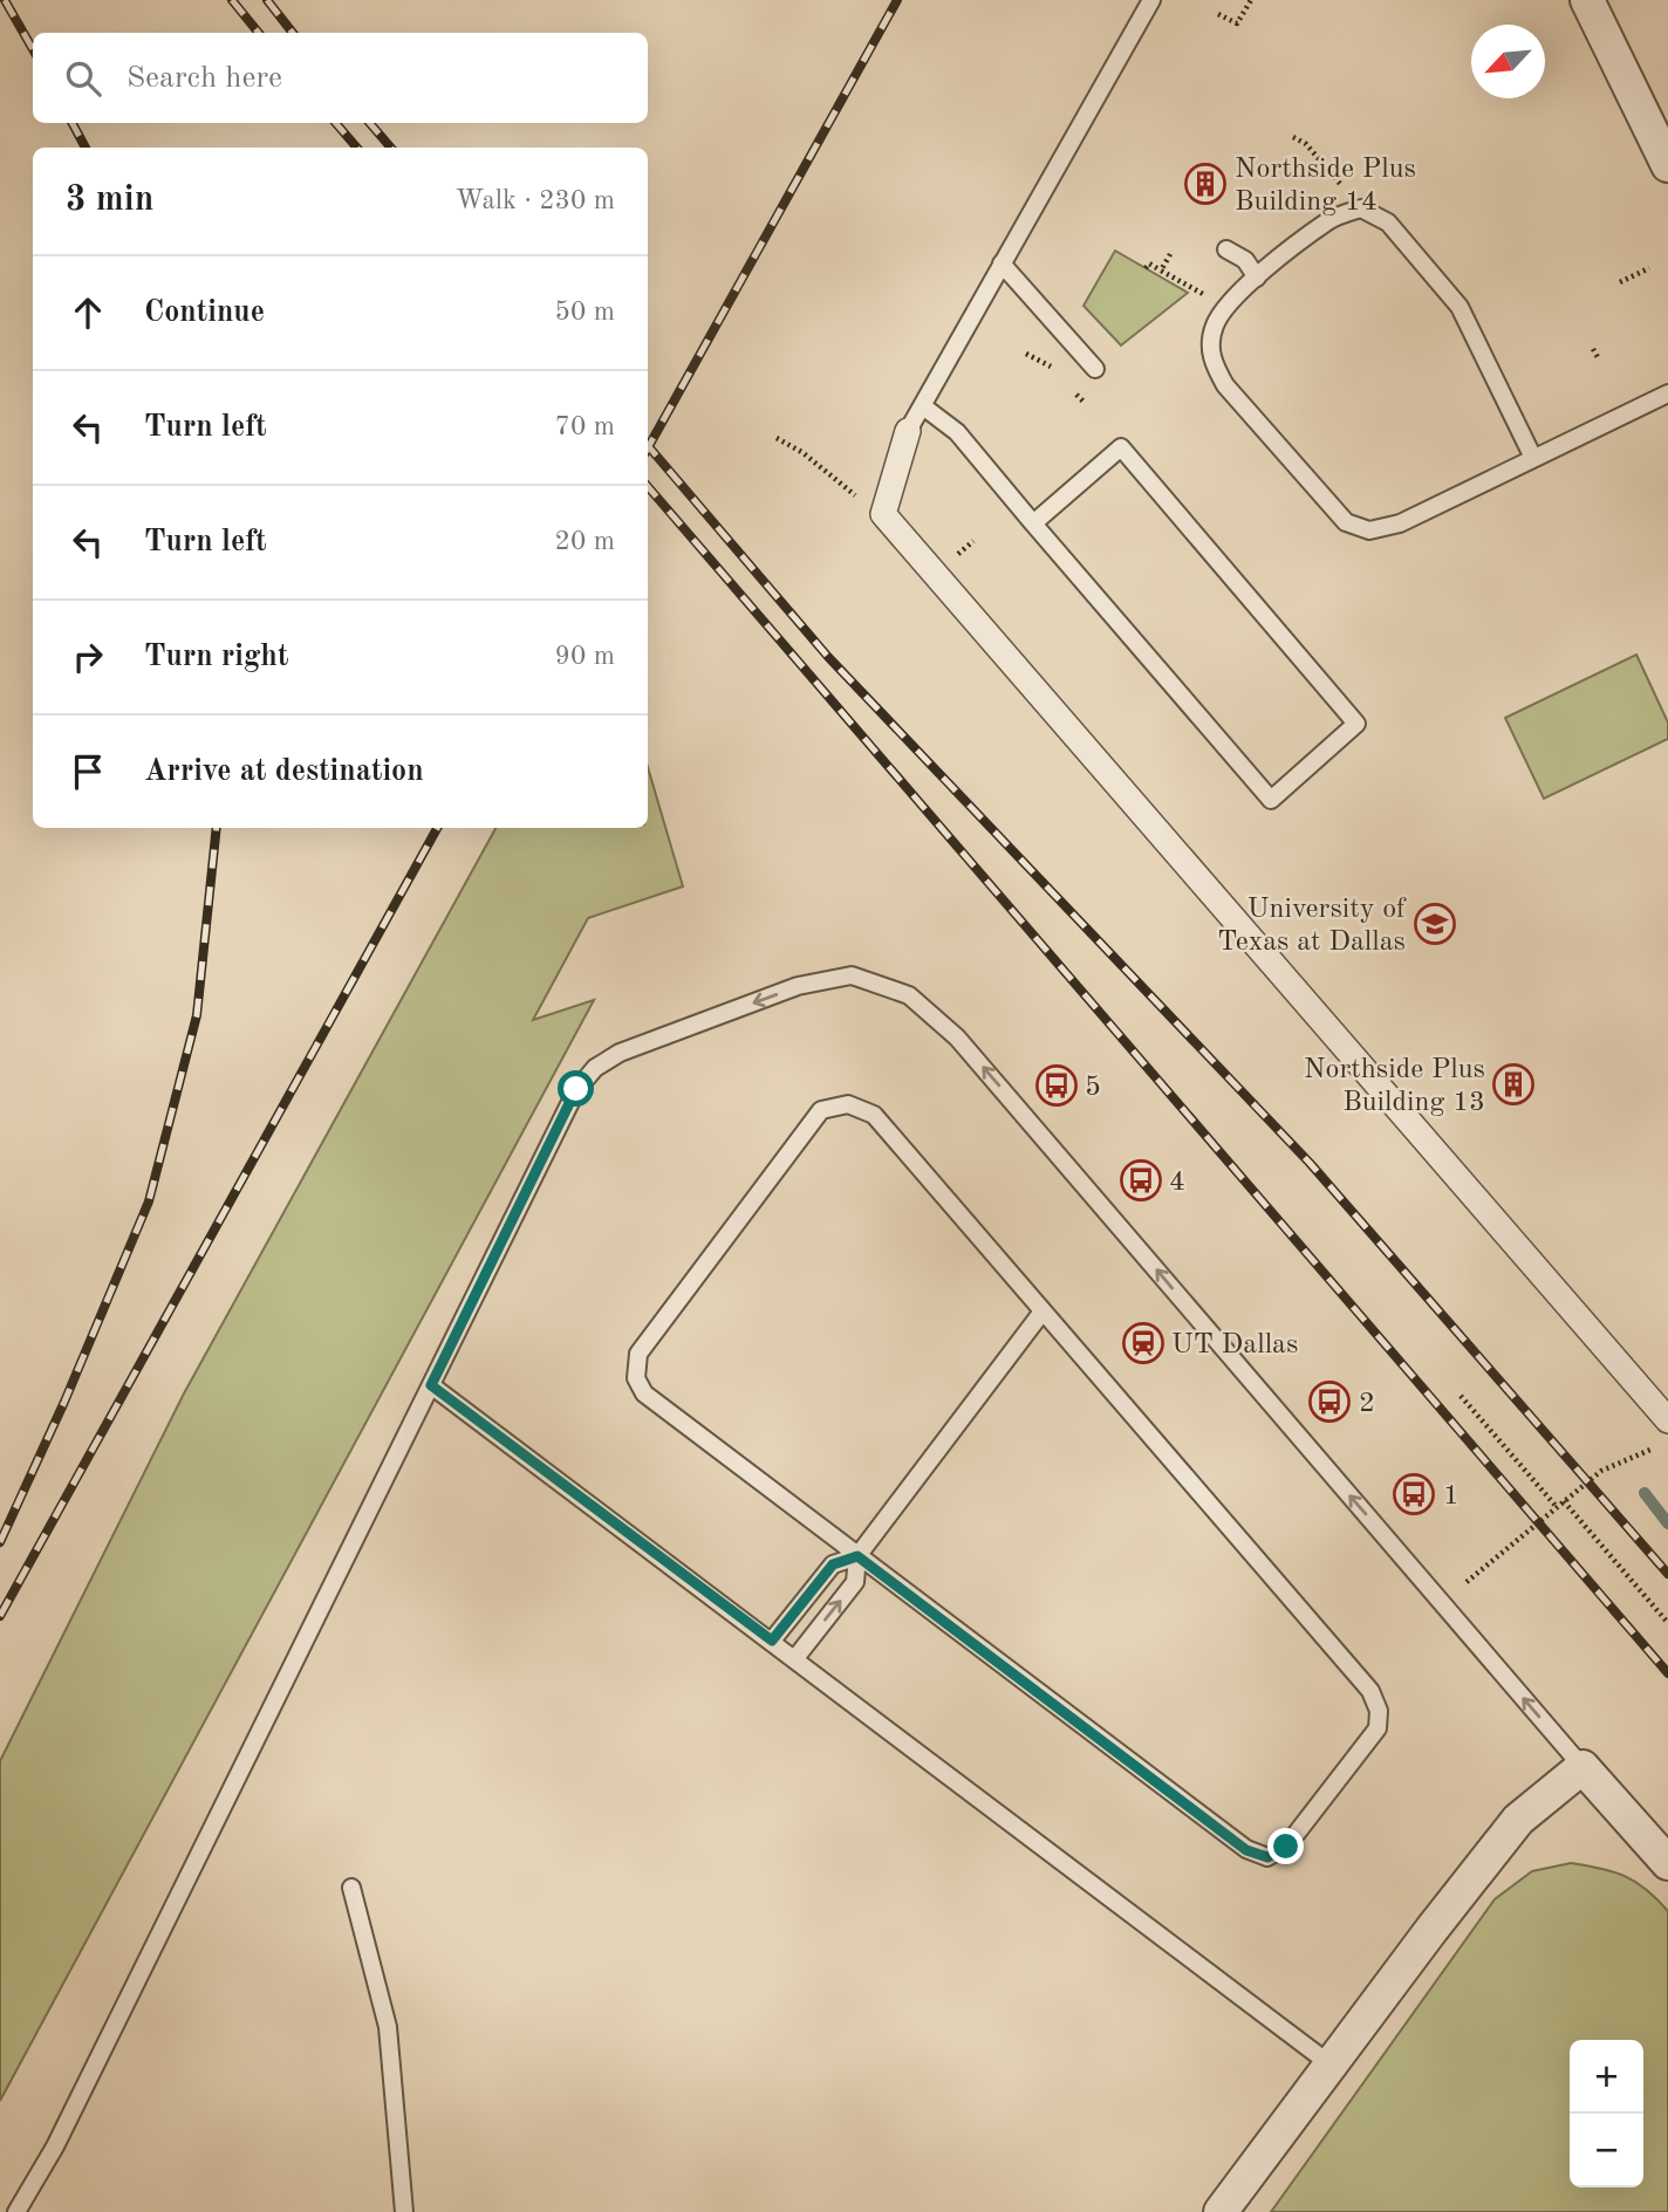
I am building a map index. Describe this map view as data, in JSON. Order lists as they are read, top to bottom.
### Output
{
  "places": {
    "building": ["Northside Plus Building 14", "Northside Plus Building 13"],
    "school or university": ["University of Texas at Dallas"],
    "bus stop": [
      "5",
      "4",
      "2",
      "1"
    ],
    "station": ["UT Dallas"]
  },
  "north": "bottom left",
  "page": {
    "search": "Search here",
    "heading": ["3 min", "Walk · 230 m"],
    "list": [
      ["Continue", "50 m"],
      ["Turn left", "70 m"],
      ["Turn left", "20 m"],
      ["Turn right", "90 m"],
      "Arrive at destination"
    ],
    "map_buttons": ["+", "−"]
  }
}
